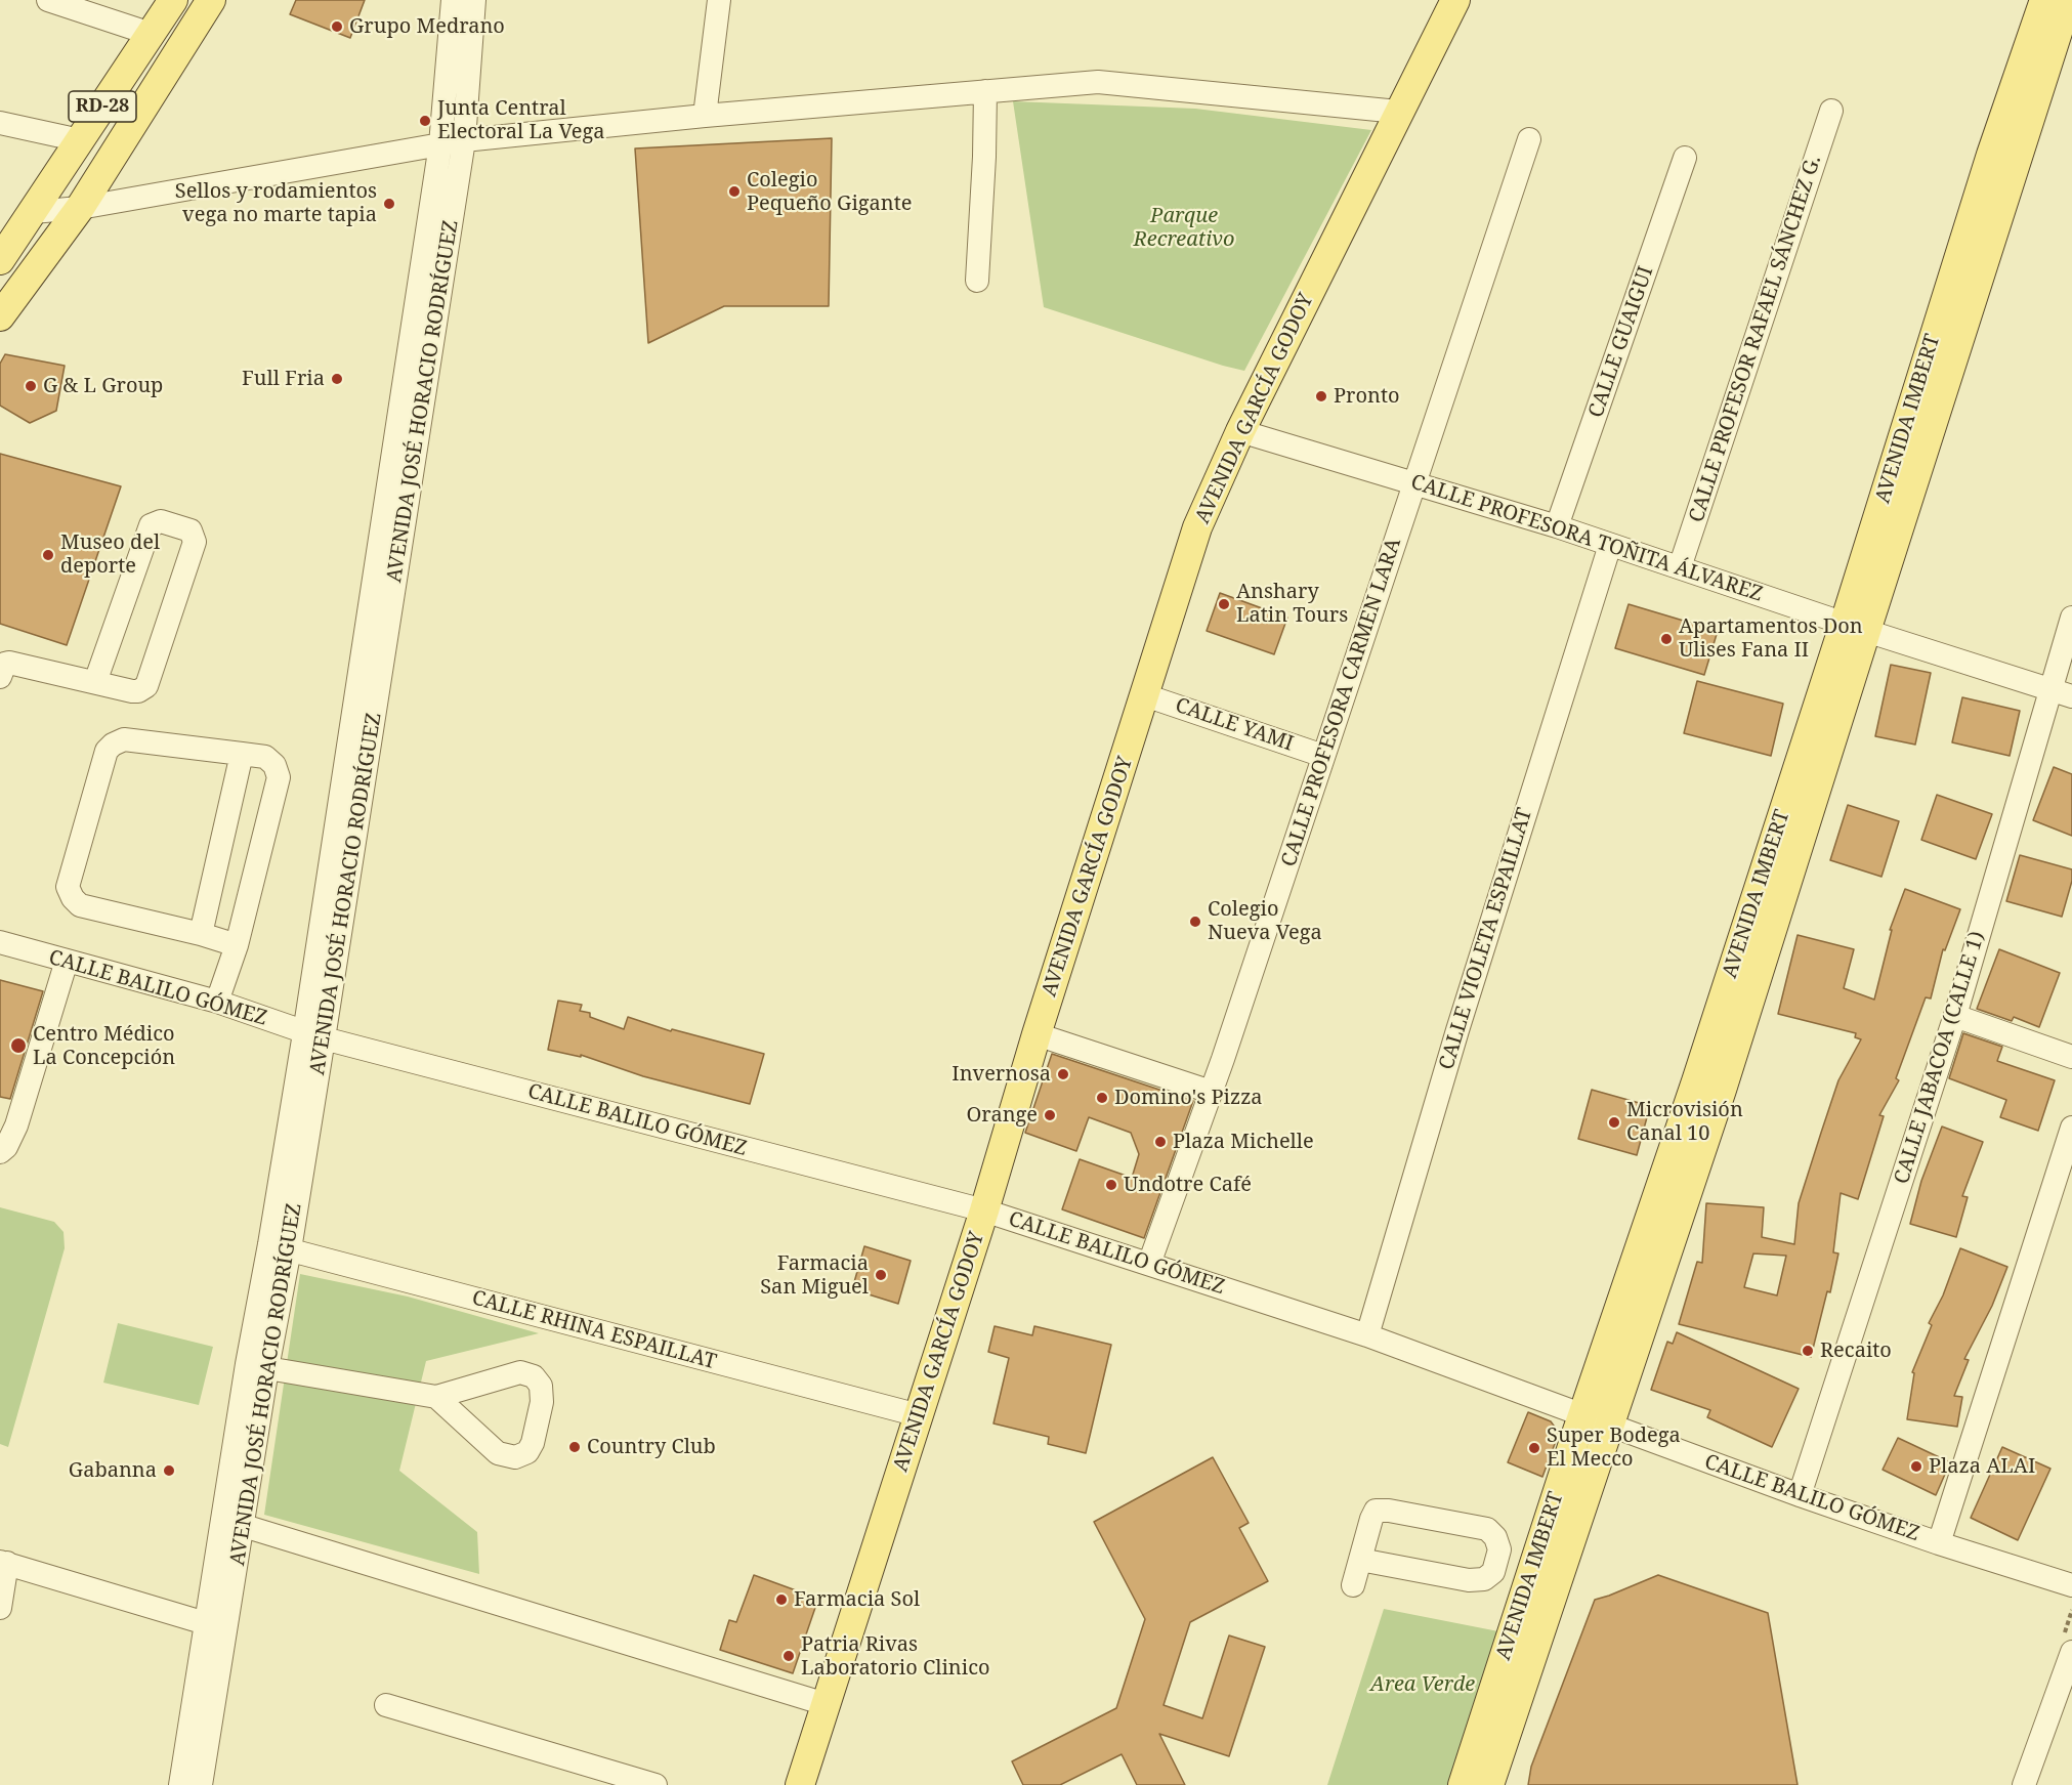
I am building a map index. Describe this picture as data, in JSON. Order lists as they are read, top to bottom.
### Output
{
  "streets": {
    "main road": ["RD-28", "AVENIDA GARCÍA GODOY", "AVENIDA IMBERT"],
    "street": [
      "CALLE PROFESOR RAFAEL SÁNCHEZ G.",
      "CALLE GUAIGUI",
      "AVENIDA JOSÉ HORACIO RODRÍGUEZ",
      "CALLE PROFESORA TOÑITA ÁLVAREZ",
      "CALLE PROFESORA CARMEN LARA",
      "CALLE YAMI",
      "CALLE VIOLETA ESPAILLAT",
      "CALLE BALILO GÓMEZ",
      "CALLE JABACOA (CALLE 1)",
      "CALLE RHINA ESPAILLAT"
    ]
  },
  "crossings": [
    ["CALLE PROFESOR RAFAEL SÁNCHEZ G.", "CALLE PROFESORA TOÑITA ÁLVAREZ"],
    ["CALLE GUAIGUI", "CALLE PROFESORA TOÑITA ÁLVAREZ"],
    ["AVENIDA JOSÉ HORACIO RODRÍGUEZ", "CALLE BALILO GÓMEZ"],
    ["AVENIDA JOSÉ HORACIO RODRÍGUEZ", "CALLE RHINA ESPAILLAT"],
    ["AVENIDA GARCÍA GODOY", "CALLE PROFESORA TOÑITA ÁLVAREZ"],
    ["AVENIDA GARCÍA GODOY", "CALLE YAMI"],
    ["AVENIDA GARCÍA GODOY", "CALLE BALILO GÓMEZ"],
    ["AVENIDA GARCÍA GODOY", "CALLE RHINA ESPAILLAT"],
    ["AVENIDA IMBERT", "CALLE PROFESORA TOÑITA ÁLVAREZ"],
    ["AVENIDA IMBERT", "CALLE BALILO GÓMEZ"],
    ["CALLE PROFESORA TOÑITA ÁLVAREZ", "CALLE PROFESORA CARMEN LARA"],
    ["CALLE PROFESORA TOÑITA ÁLVAREZ", "CALLE VIOLETA ESPAILLAT"],
    ["CALLE PROFESORA TOÑITA ÁLVAREZ", "CALLE JABACOA (CALLE 1)"],
    ["CALLE PROFESORA CARMEN LARA", "CALLE YAMI"],
    ["CALLE PROFESORA CARMEN LARA", "CALLE BALILO GÓMEZ"],
    ["CALLE VIOLETA ESPAILLAT", "CALLE BALILO GÓMEZ"],
    ["CALLE BALILO GÓMEZ", "CALLE JABACOA (CALLE 1)"]
  ],
  "parks": ["Parque Recreativo", "Area Verde"],
  "places": [
    "Grupo Medrano",
    "Junta Central Electoral La Vega",
    "Colegio Pequeño Gigante",
    "Sellos y rodamientos vega no marte tapia",
    "Full Fria",
    "G & L Group",
    "Pronto",
    "Museo del deporte",
    "Anshary Latin Tours",
    "Apartamentos Don Ulises Fana II",
    "Colegio Nueva Vega",
    "Centro Médico La Concepción",
    "Invernosa",
    "Domino's Pizza",
    "Orange",
    "Microvisión Canal 10",
    "Plaza Michelle",
    "Undotre Café",
    "Farmacia San Miguel",
    "Recaito",
    "Country Club",
    "Super Bodega El Mecco",
    "Plaza ALAI",
    "Gabanna",
    "Farmacia Sol",
    "Patria Rivas Laboratorio Clinico"
  ]
}
